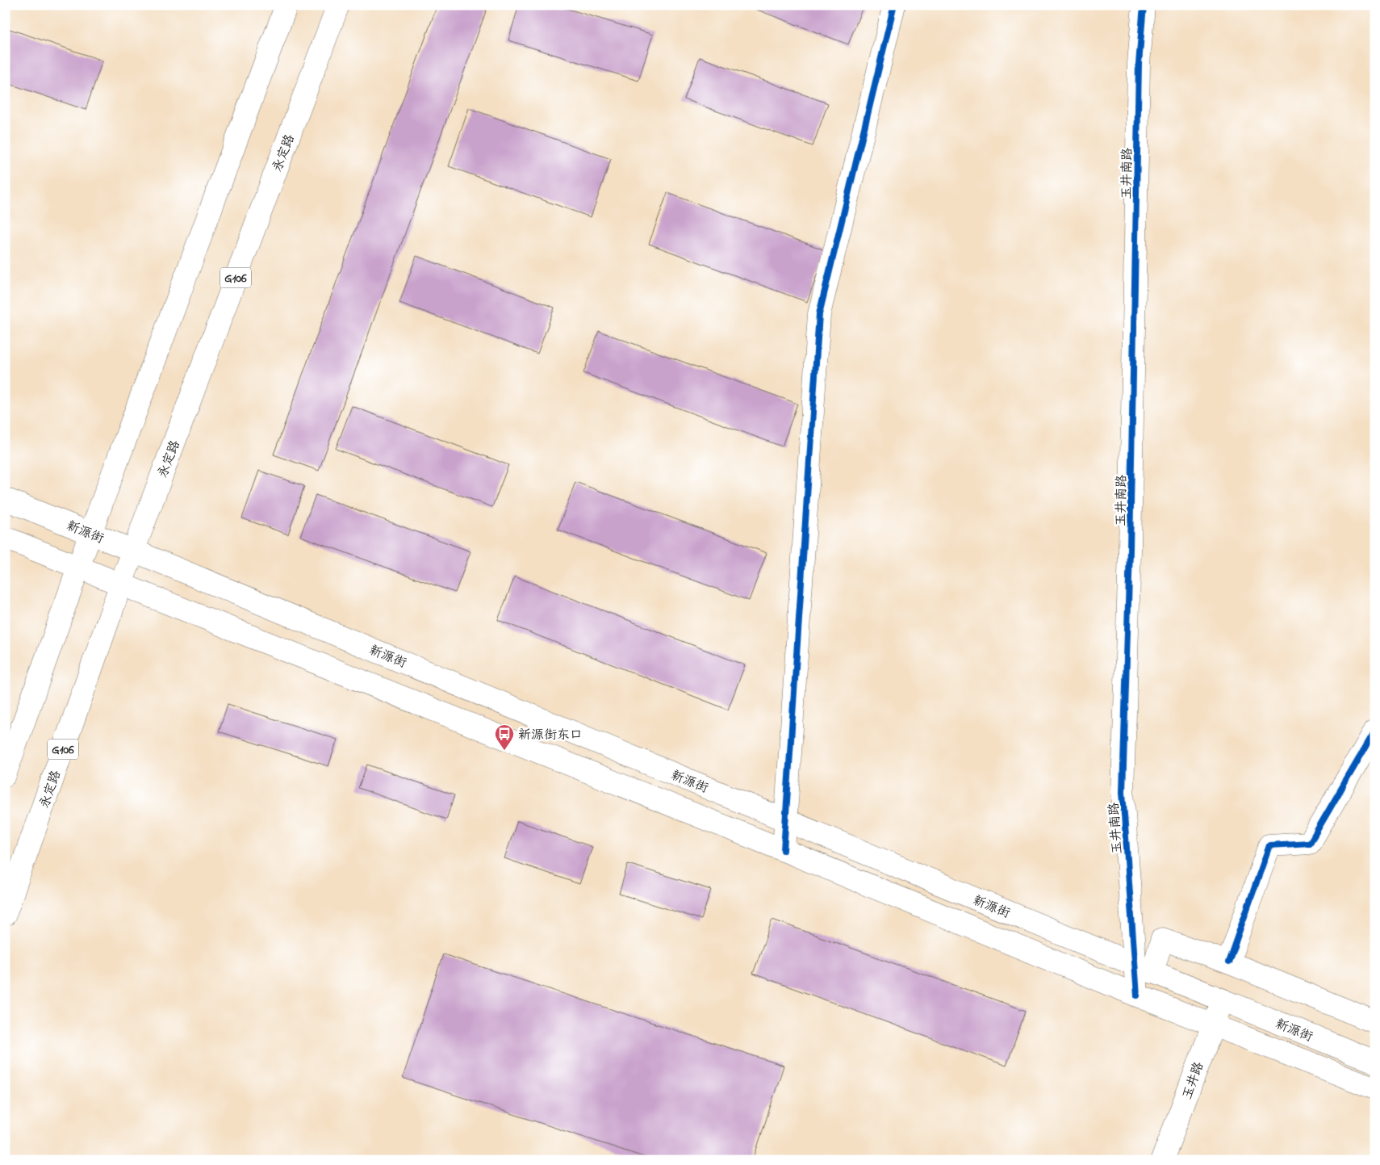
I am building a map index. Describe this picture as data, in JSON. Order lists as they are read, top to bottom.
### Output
{
  "streets": {
    "main road": [
      "永定路",
      "玉井南路",
      "G106",
      "新源街",
      "玉井路"
    ]
  },
  "crossings": [
    ["永定路", "新源街"],
    ["玉井南路", "新源街"],
    ["新源街", "玉井路"]
  ],
  "places": {
    "bus stop": ["新源街东口"]
  }
}
